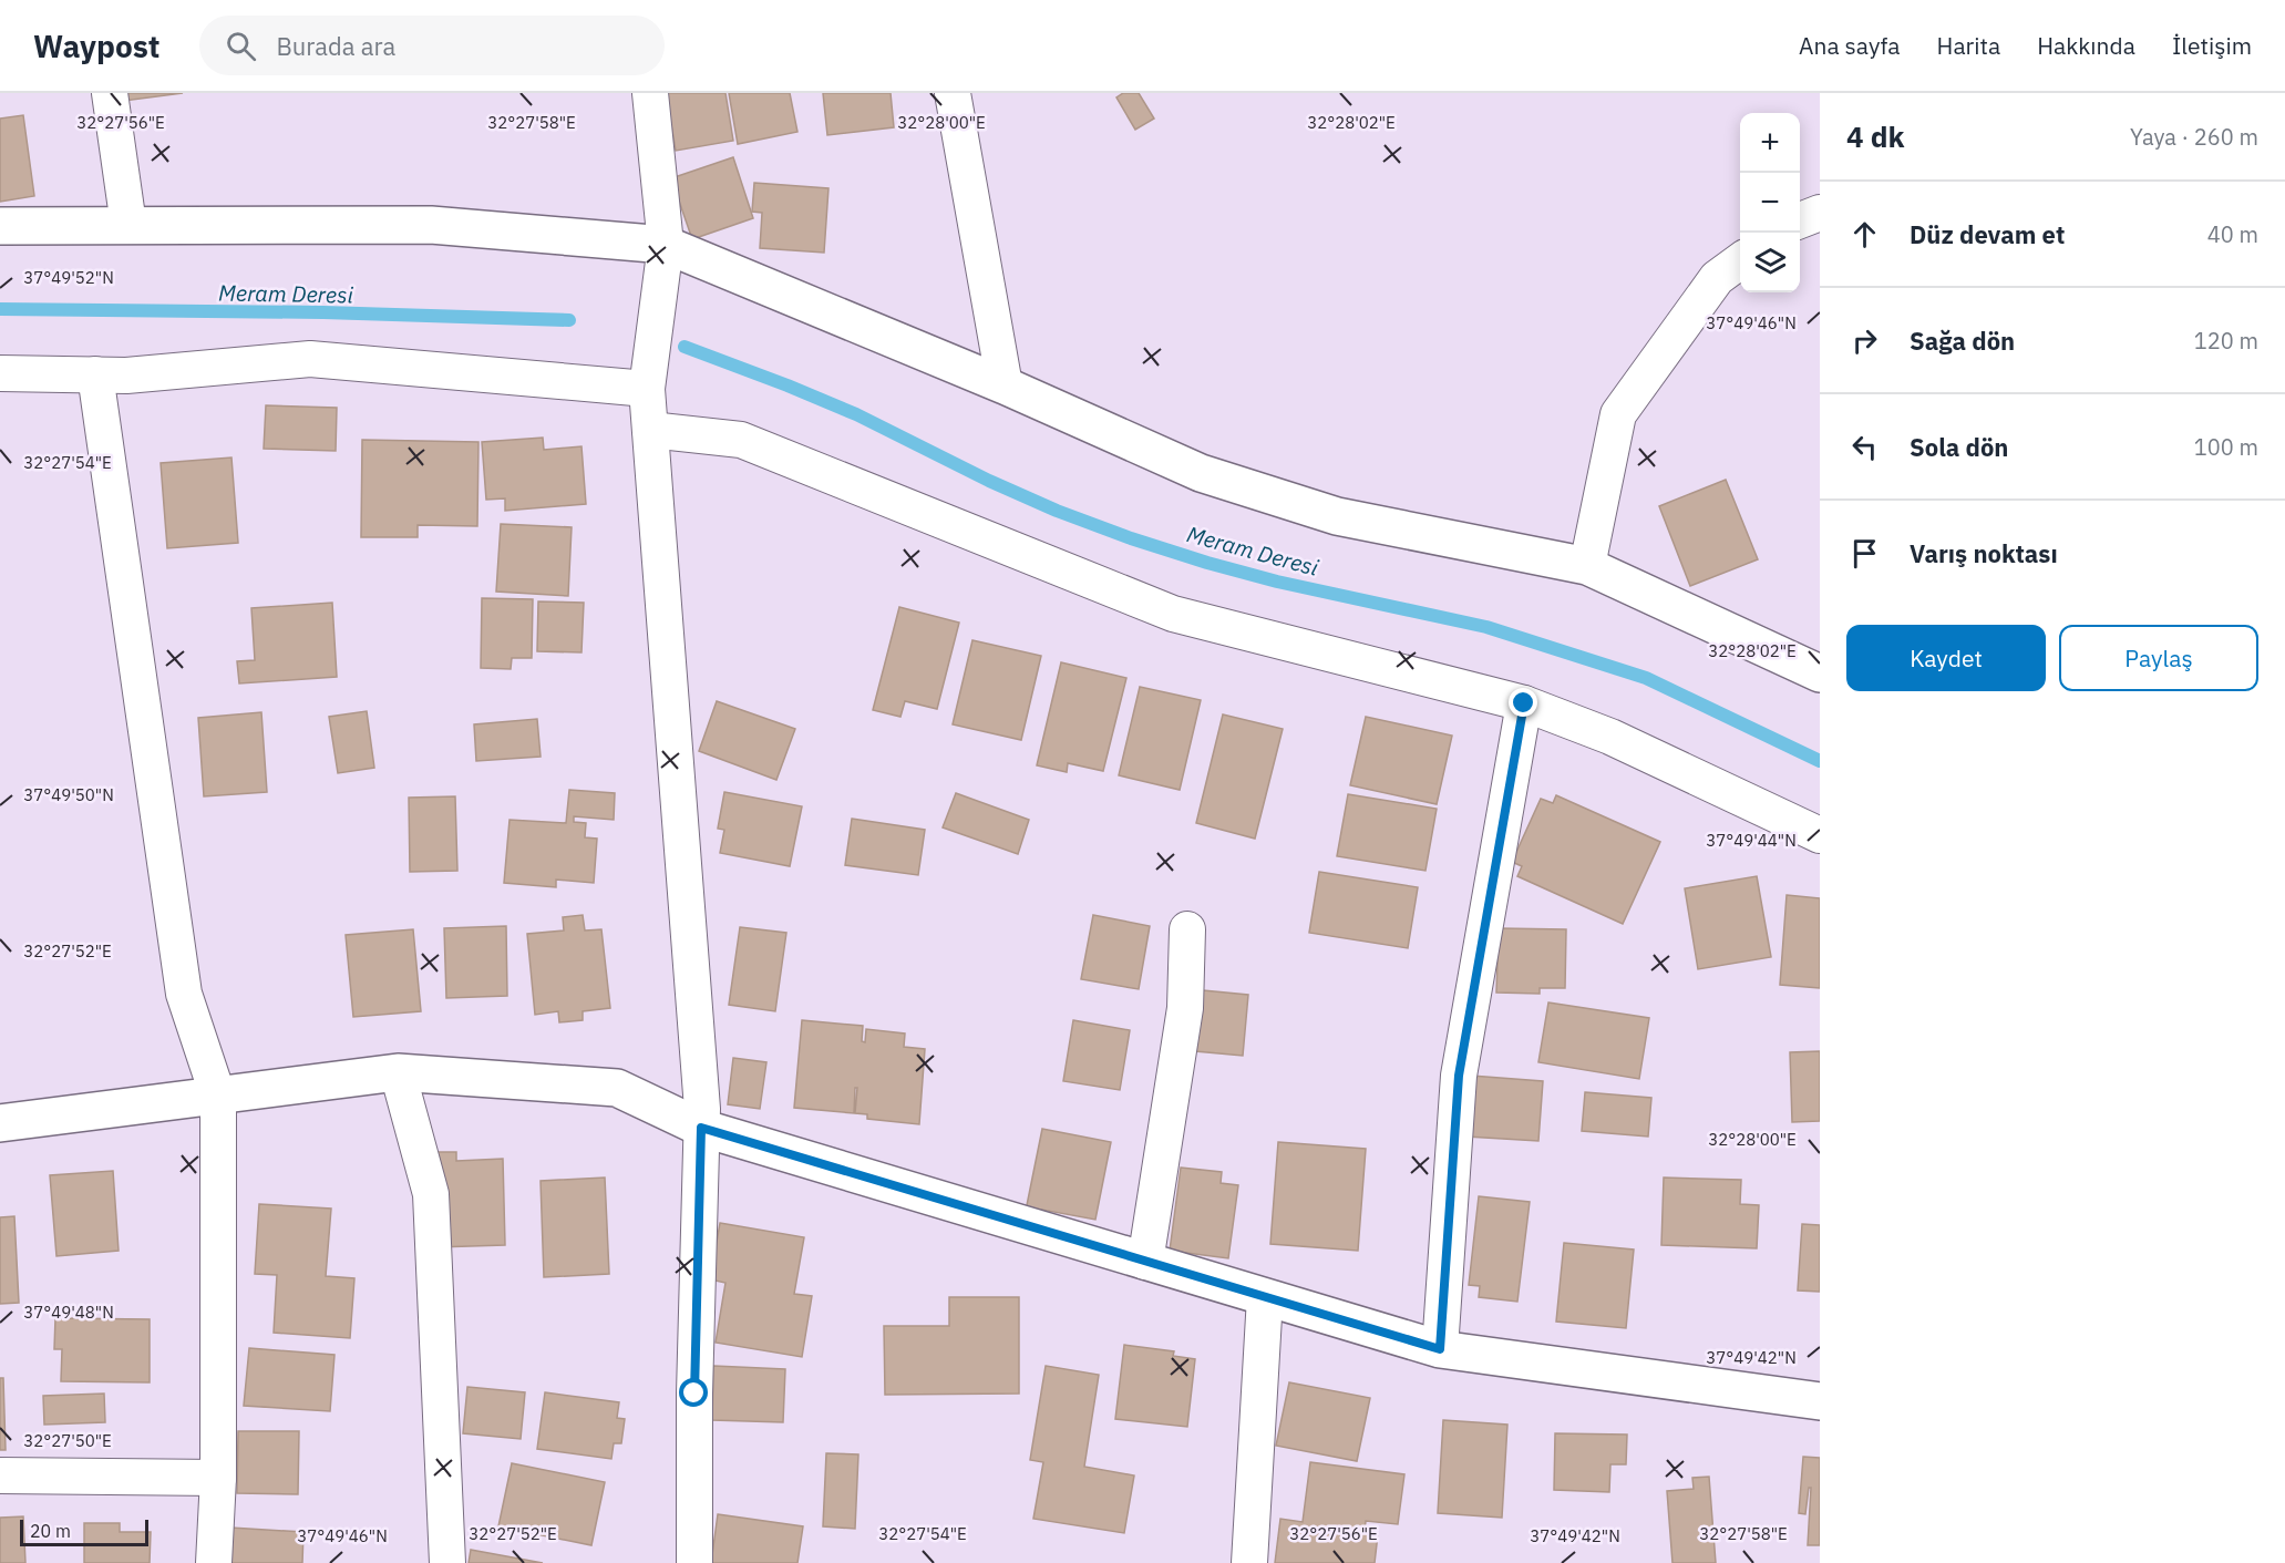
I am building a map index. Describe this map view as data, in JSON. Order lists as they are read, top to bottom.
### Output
{
  "water": ["Meram Deresi"],
  "scale_bar": "20 m",
  "page": {
    "header": "Waypost",
    "search": "Burada ara",
    "nav": [
      "Ana sayfa",
      "Harita",
      "Hakkında",
      "İletişim"
    ],
    "heading": ["4 dk", "Yaya · 260 m"],
    "map_buttons": ["+", "−"],
    "list": [
      ["Düz devam et", "40 m"],
      ["Sağa dön", "120 m"],
      ["Sola dön", "100 m"],
      "Varış noktası"
    ],
    "buttons": ["Kaydet", "Paylaş"],
    "scale": "20 m"
  },
  "coordinates": [
    "32°27'56\"E",
    "32°28'00\"E",
    "32°28'02\"E",
    "32°27'58\"E",
    "37°49'52\"N",
    "37°49'46\"N",
    "32°27'54\"E",
    "37°49'50\"N",
    "37°49'44\"N",
    "32°27'52\"E",
    "37°49'48\"N",
    "37°49'42\"N",
    "32°27'50\"E"
  ]
}
